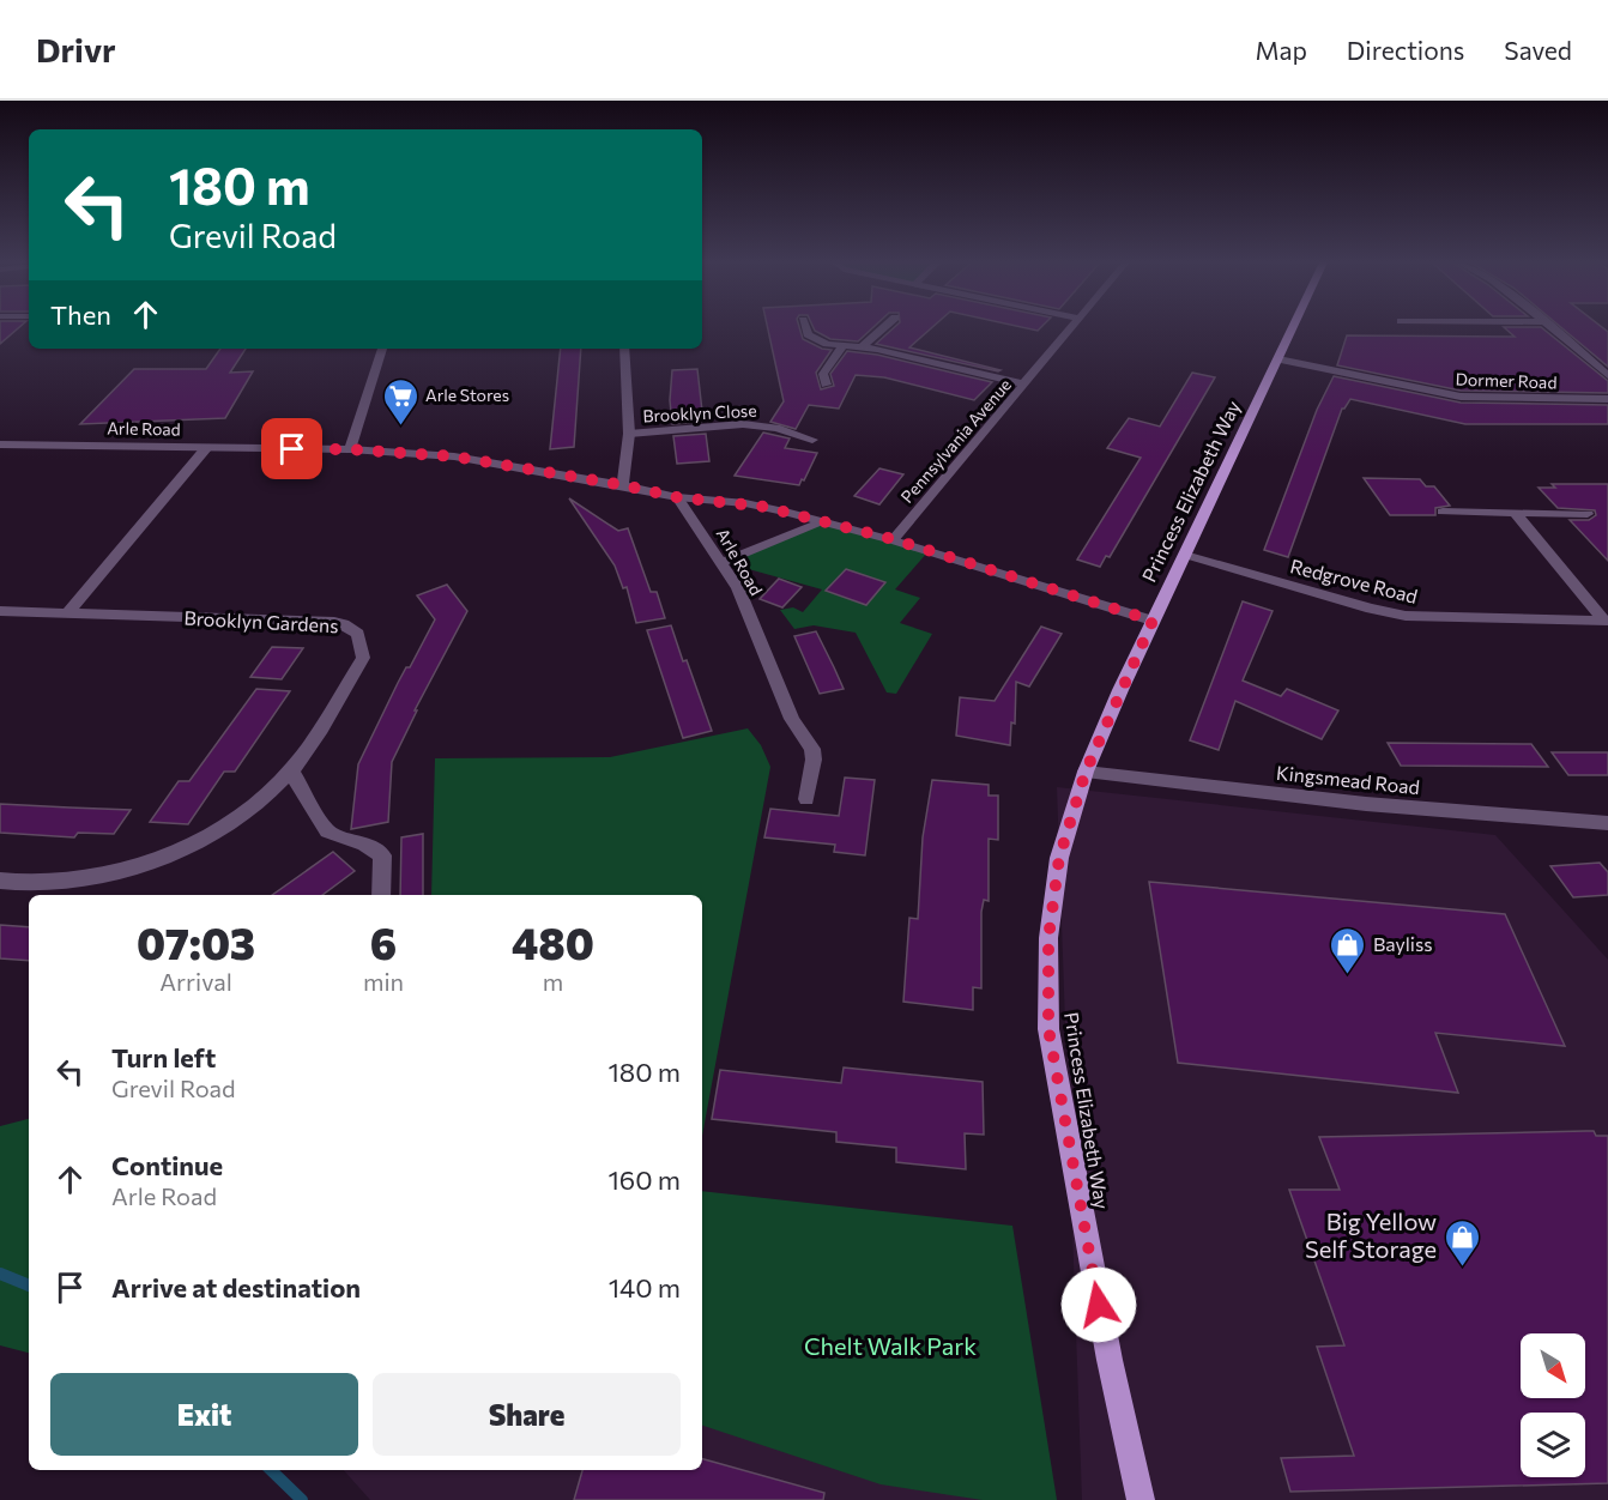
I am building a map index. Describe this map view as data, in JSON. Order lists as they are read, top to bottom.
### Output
{
  "streets": {
    "main road": ["Princess Elizabeth Way"],
    "street": [
      "Dormer Road",
      "Brooklyn Close",
      "Arle Road",
      "Pennsylvania Avenue",
      "Redgrove Road",
      "Brooklyn Gardens",
      "Kingsmead Road"
    ]
  },
  "crossings": [
    ["Dormer Road", "Princess Elizabeth Way"],
    ["Princess Elizabeth Way", "Redgrove Road"],
    ["Princess Elizabeth Way", "Kingsmead Road"]
  ],
  "parks": ["Chelt Walk Park"],
  "places": {
    "supermarket": ["Arle Stores"],
    "shop": ["Bayliss", "Big Yellow Self Storage"]
  },
  "north": "bottom right",
  "page": {
    "header": "Drivr",
    "nav": ["Map", "Directions", "Saved"],
    "turn": ["180 m", "Grevil Road"],
    "then": "Then",
    "eta": [
      "07:03",
      "Arrival",
      "6",
      "min",
      "480",
      "m"
    ],
    "list": [
      {
        "name": "Turn left",
        "note": "Grevil Road",
        "value": "180 m"
      },
      {
        "name": "Continue",
        "note": "Arle Road",
        "value": "160 m"
      },
      {
        "name": "Arrive at destination",
        "value": "140 m"
      }
    ],
    "buttons": ["Exit", "Share"]
  }
}
